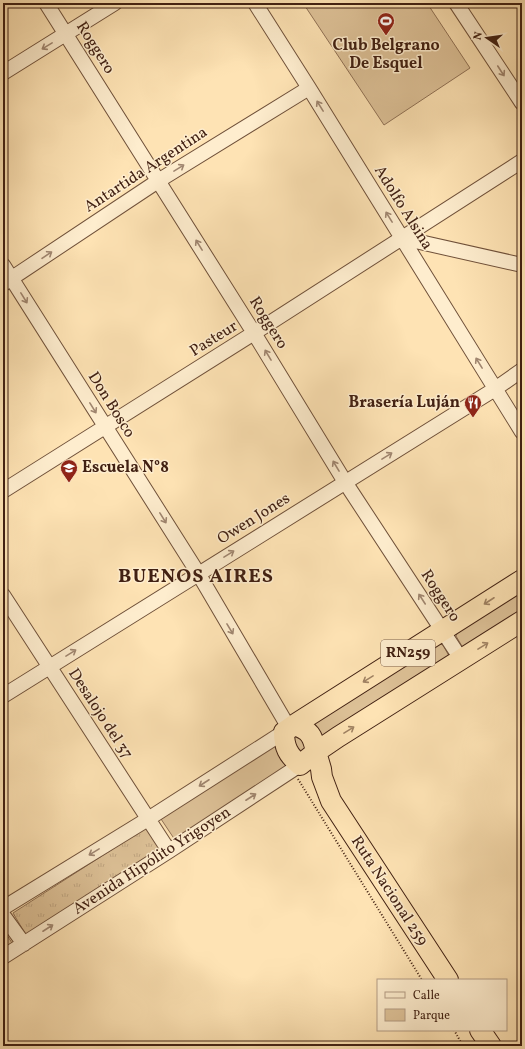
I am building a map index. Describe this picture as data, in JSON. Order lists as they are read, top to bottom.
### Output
{
  "streets": {
    "highway": ["RN259", "Avenida Hipólito Yrigoyen", "Ruta Nacional 259"],
    "street": [
      "Roggero",
      "Antartida Argentina",
      "Adolfo Alsina",
      "Pasteur",
      "Don Bosco",
      "Owen Jones",
      "Desalojo del 37"
    ]
  },
  "crossings": [
    ["Roggero", "Antartida Argentina"],
    ["Roggero", "Pasteur"],
    ["Roggero", "Owen Jones"],
    ["Roggero", "RN259"],
    ["Roggero", "Avenida Hipólito Yrigoyen"],
    ["Antartida Argentina", "Adolfo Alsina"],
    ["Antartida Argentina", "Don Bosco"],
    ["Adolfo Alsina", "Pasteur"],
    ["Adolfo Alsina", "Owen Jones"],
    ["Pasteur", "Don Bosco"],
    ["Don Bosco", "Owen Jones"],
    ["Don Bosco", "RN259"],
    ["Don Bosco", "Avenida Hipólito Yrigoyen"],
    ["Don Bosco", "Ruta Nacional 259"],
    ["Owen Jones", "Desalojo del 37"],
    ["RN259", "Avenida Hipólito Yrigoyen"],
    ["RN259", "Ruta Nacional 259"],
    ["Desalojo del 37", "Avenida Hipólito Yrigoyen"],
    ["Avenida Hipólito Yrigoyen", "Ruta Nacional 259"]
  ],
  "one_way": [
    "Roggero",
    "Antartida Argentina",
    "Adolfo Alsina",
    "Don Bosco",
    "Owen Jones"
  ],
  "districts": ["BUENOS AIRES"],
  "places": {
    "sports": ["Club Belgrano De Esquel"],
    "restaurant": ["Brasería Luján"],
    "school or university": ["Escuela N°8"]
  },
  "legend": ["Calle", "Parque"],
  "north": "left"
}
